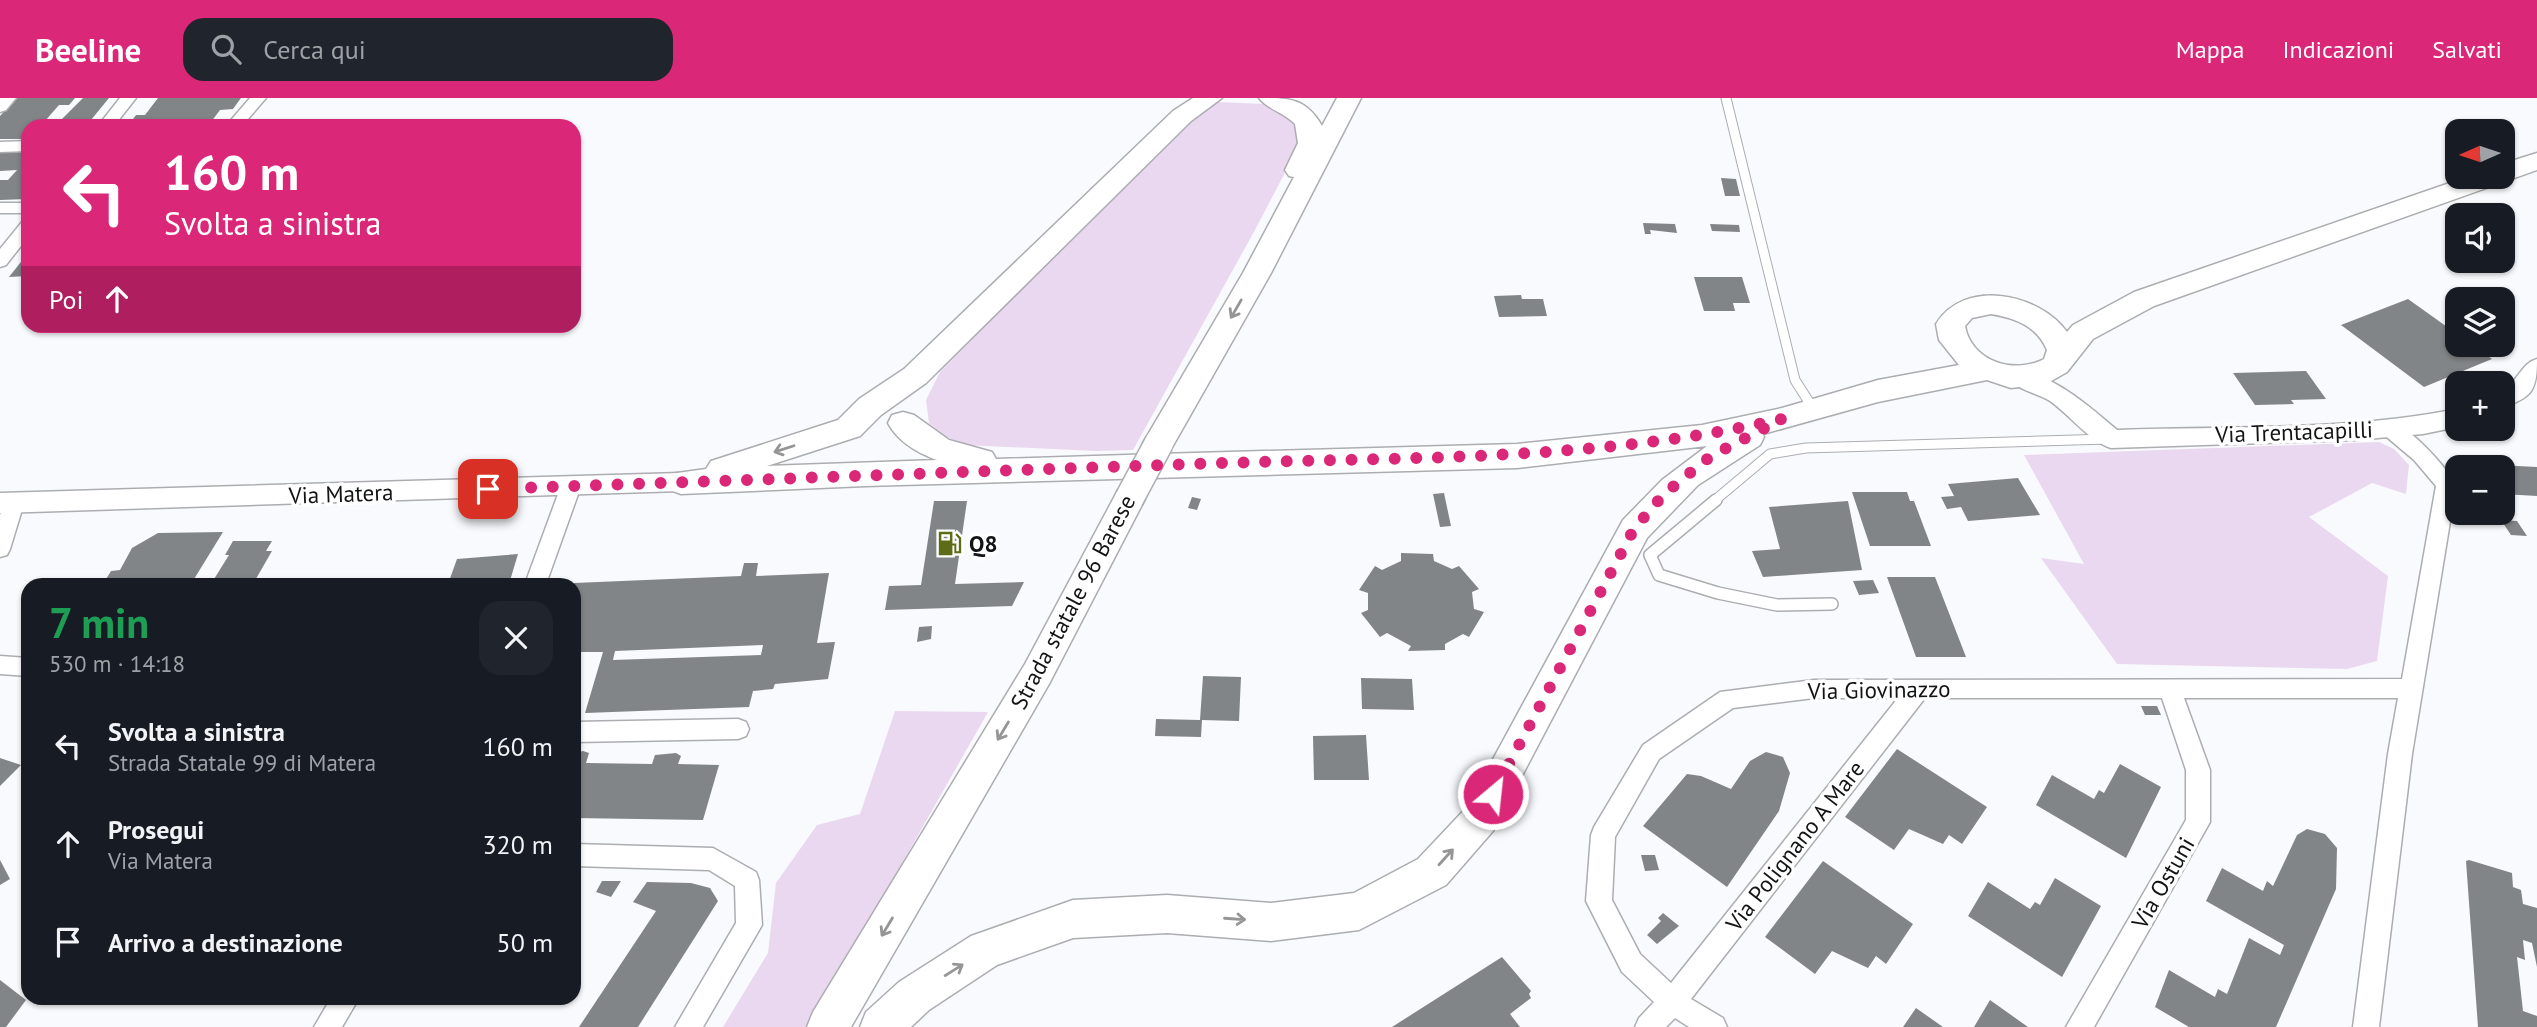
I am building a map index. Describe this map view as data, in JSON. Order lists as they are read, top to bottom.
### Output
{
  "streets": {
    "main road": ["Strada statale 96 Barese"],
    "street": [
      "Via Trentacapilli",
      "Via Matera",
      "Via Giovinazzo",
      "Via Polignano A Mare",
      "Via Ostuni"
    ]
  },
  "crossings": [
    ["Via Trentacapilli", "Via Giovinazzo"],
    ["Via Giovinazzo", "Via Polignano A Mare"],
    ["Via Giovinazzo", "Via Ostuni"]
  ],
  "places": {
    "fuel station": ["Q8"]
  },
  "north": "left",
  "page": {
    "header": "Beeline",
    "search": "Cerca qui",
    "nav": ["Mappa", "Indicazioni", "Salvati"],
    "map_buttons": ["+", "−"],
    "turn": ["160 m", "Svolta a sinistra"],
    "then": "Poi",
    "heading": ["7 min", "530 m · 14:18"],
    "list": [
      {
        "name": "Svolta a sinistra",
        "note": "Strada Statale 99 di Matera",
        "value": "160 m"
      },
      {
        "name": "Prosegui",
        "note": "Via Matera",
        "value": "320 m"
      },
      {
        "name": "Arrivo a destinazione",
        "value": "50 m"
      }
    ]
  }
}
